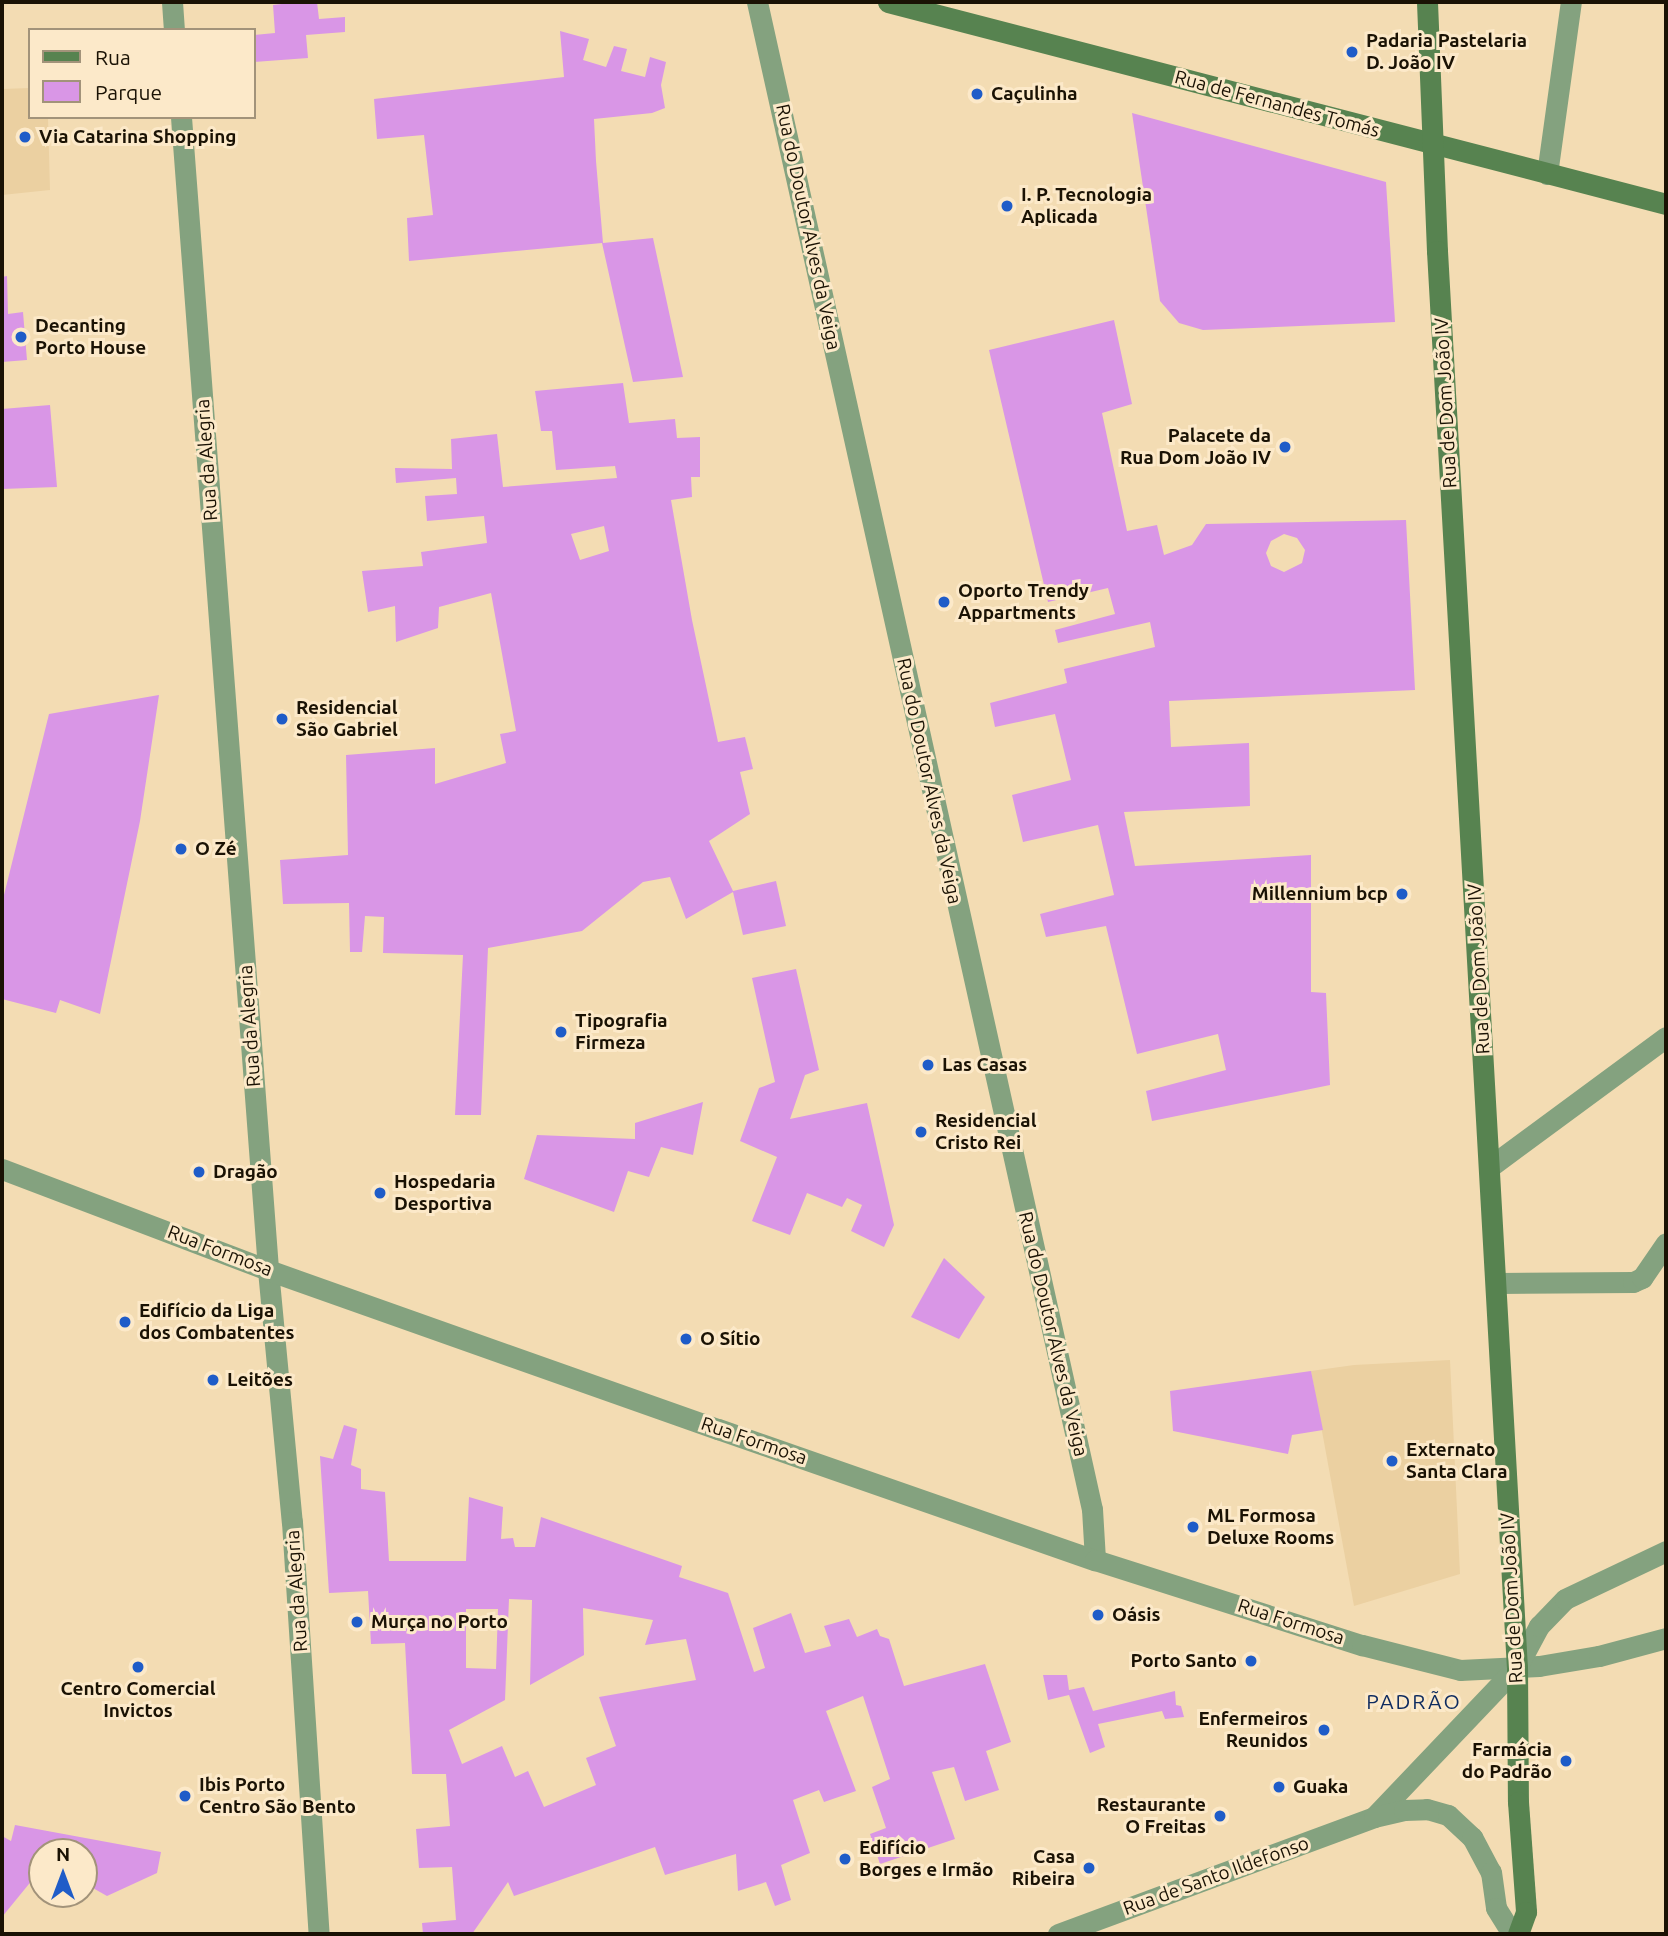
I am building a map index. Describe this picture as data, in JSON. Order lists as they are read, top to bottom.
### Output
{
  "streets": {
    "main road": ["Rua de Fernandes Tomás", "Rua de Dom João IV"],
    "street": [
      "Rua do Doutor Alves da Veiga",
      "Rua da Alegria",
      "Rua Formosa",
      "Rua de Santo Ildefonso"
    ]
  },
  "crossings": [
    ["Rua de Fernandes Tomás", "Rua de Dom João IV"],
    ["Rua do Doutor Alves da Veiga", "Rua Formosa"],
    ["Rua de Dom João IV", "Rua Formosa"],
    ["Rua de Dom João IV", "Rua de Santo Ildefonso"],
    ["Rua da Alegria", "Rua Formosa"]
  ],
  "districts": ["PADRÃO"],
  "places": [
    "Padaria Pastelaria D. João IV",
    "Caçulinha",
    "Via Catarina Shopping",
    "I. P. Tecnologia Aplicada",
    "Decanting Porto House",
    "Palacete da Rua Dom João IV",
    "Oporto Trendy Appartments",
    "Residencial São Gabriel",
    "O Zé",
    "Millennium bcp",
    "Tipografia Firmeza",
    "Las Casas",
    "Residencial Cristo Rei",
    "Dragão",
    "Hospedaria Desportiva",
    "Edifício da Liga dos Combatentes",
    "O Sítio",
    "Leitões",
    "Externato Santa Clara",
    "ML Formosa Deluxe Rooms",
    "Oásis",
    "Murça no Porto",
    "Porto Santo",
    "Centro Comercial Invictos",
    "Enfermeiros Reunidos",
    "Farmácia do Padrão",
    "Guaka",
    "Ibis Porto Centro São Bento",
    "Restaurante O Freitas",
    "Edifício Borges e Irmão",
    "Casa Ribeira"
  ],
  "legend": ["Rua", "Parque"],
  "north": "top"
}
